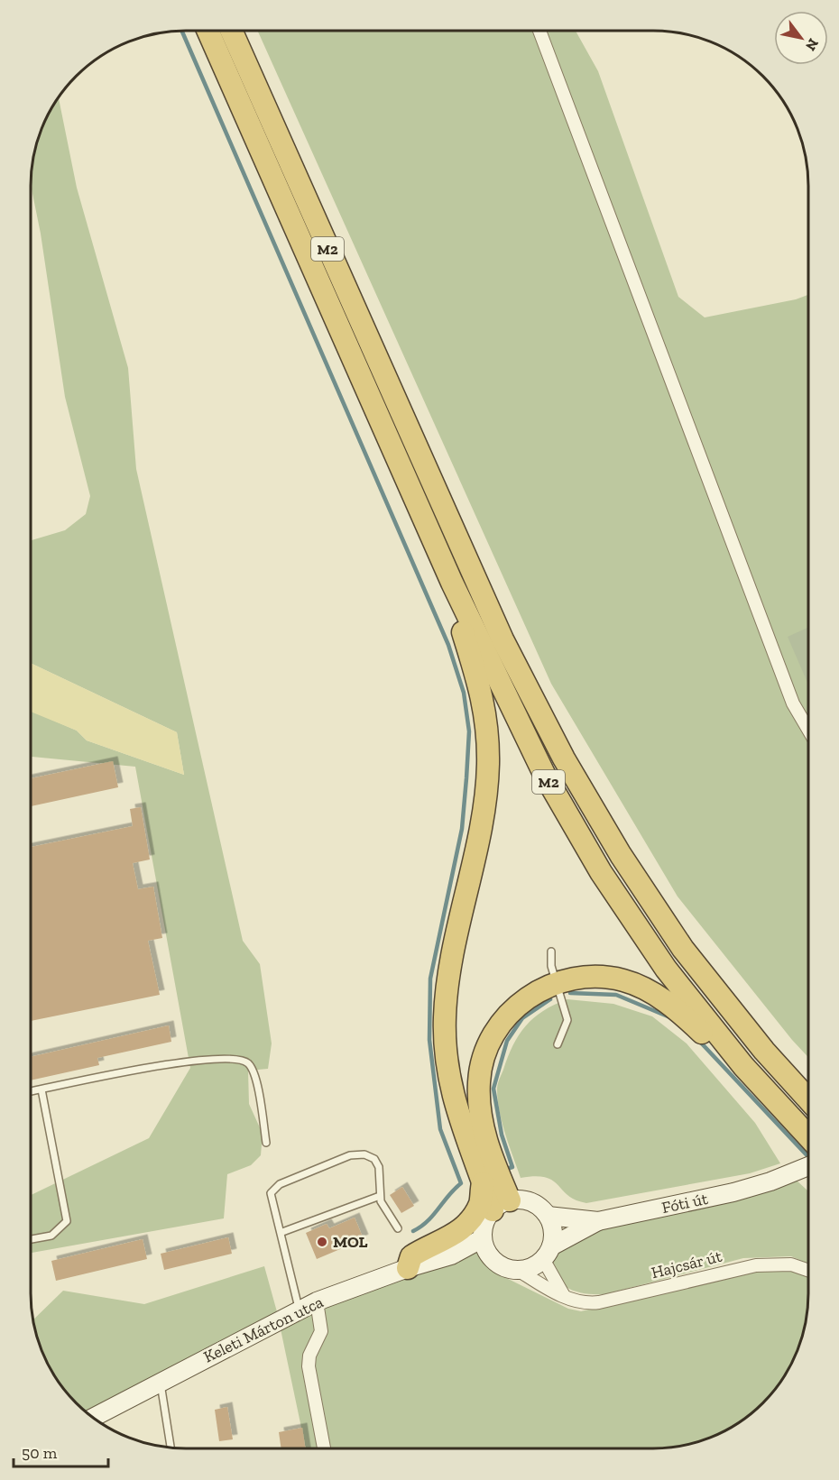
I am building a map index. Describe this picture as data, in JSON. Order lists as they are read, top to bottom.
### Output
{
  "streets": {
    "highway": ["M2"],
    "main road": ["Fóti út", "Keleti Márton utca"],
    "street": ["Hajcsár út"]
  },
  "crossings": [
    ["Fóti út", "Hajcsár út"],
    ["Fóti út", "Keleti Márton utca"],
    ["Hajcsár út", "Keleti Márton utca"]
  ],
  "places": ["MOL"],
  "scale_bar": "50 m",
  "north": "bottom right"
}
